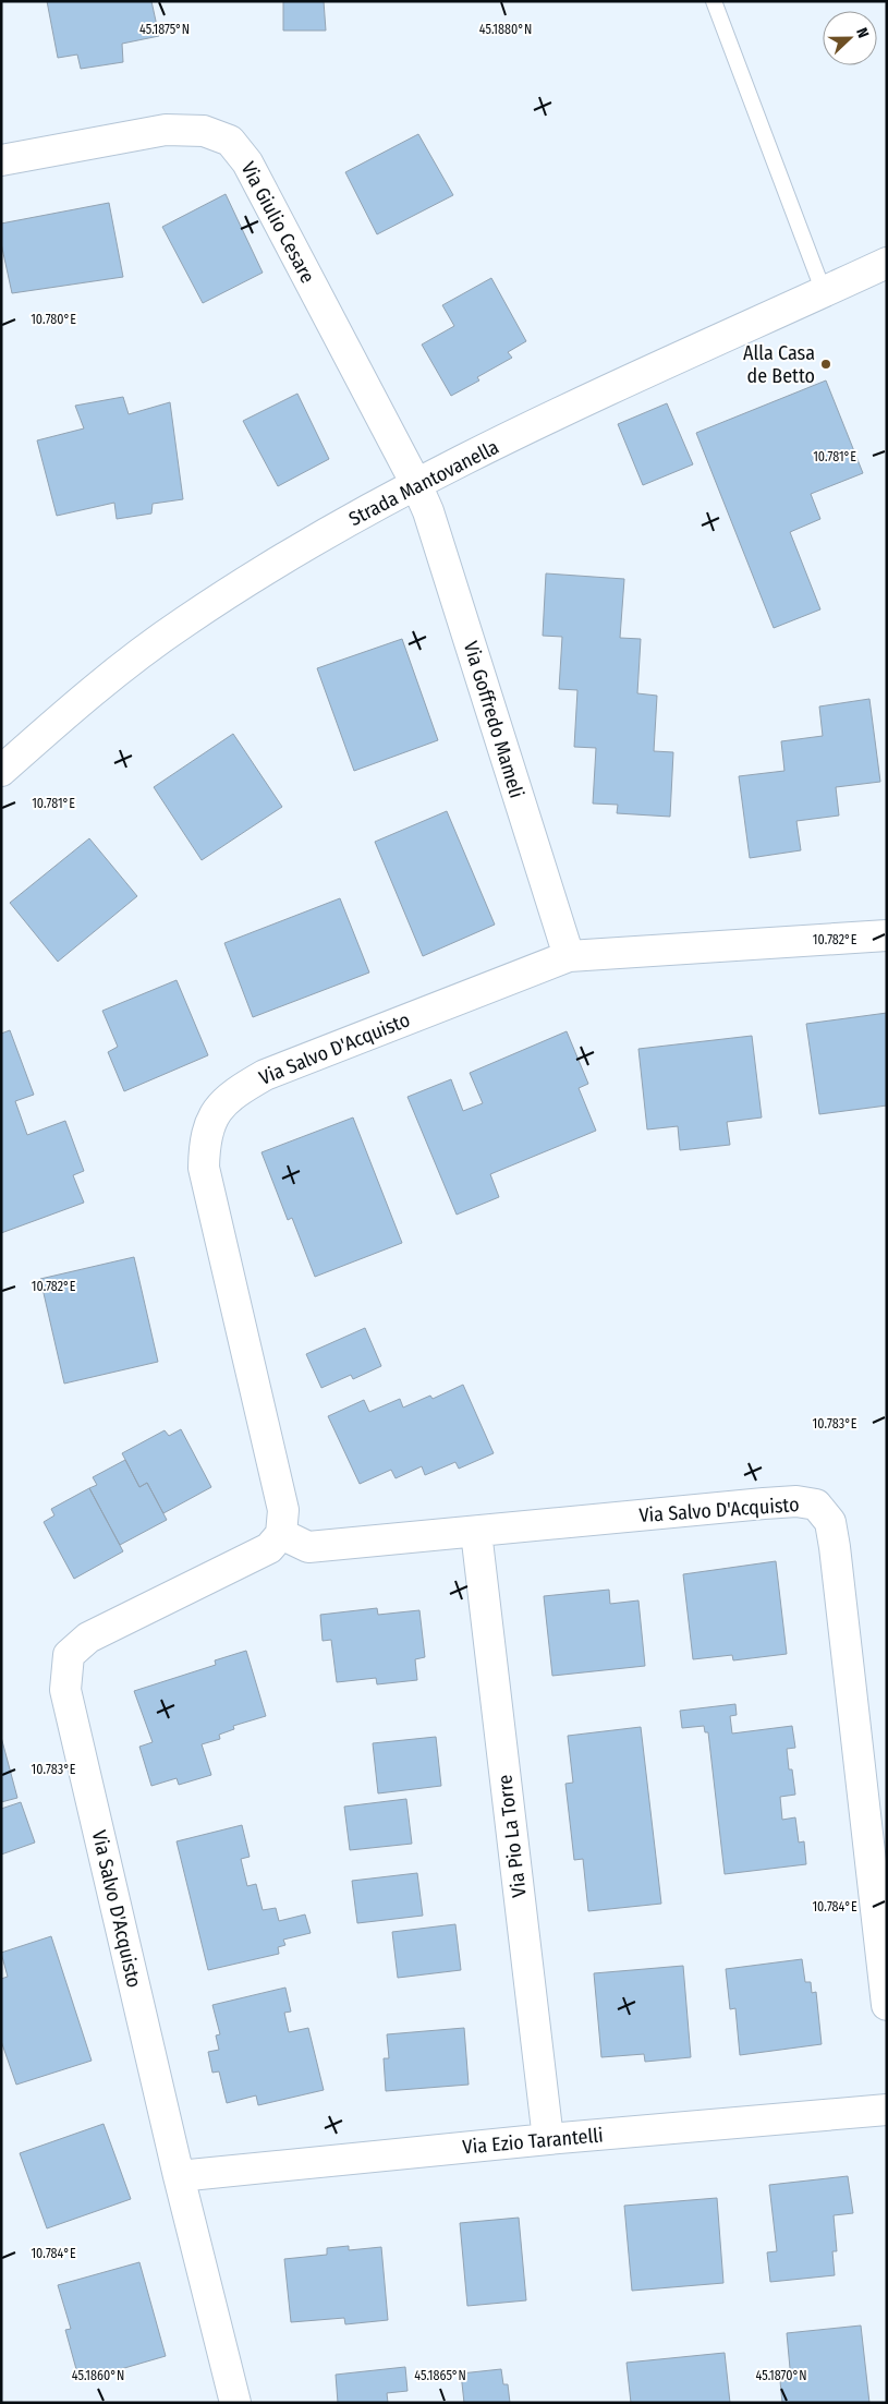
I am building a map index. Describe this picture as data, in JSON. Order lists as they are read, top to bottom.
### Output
{
  "streets": {
    "street": [
      "Via Giulio Cesare",
      "Strada Mantovanella",
      "Via Goffredo Mameli",
      "Via Salvo D'Acquisto",
      "Via Pio La Torre",
      "Via Ezio Tarantelli"
    ]
  },
  "crossings": [
    ["Via Giulio Cesare", "Strada Mantovanella"],
    ["Via Giulio Cesare", "Via Goffredo Mameli"],
    ["Strada Mantovanella", "Via Goffredo Mameli"],
    ["Via Goffredo Mameli", "Via Salvo D'Acquisto"],
    ["Via Salvo D'Acquisto", "Via Pio La Torre"],
    ["Via Salvo D'Acquisto", "Via Ezio Tarantelli"],
    ["Via Pio La Torre", "Via Ezio Tarantelli"]
  ],
  "places": ["Alla Casa de Betto"],
  "north": "right",
  "coordinates": [
    "45.1875°N",
    "45.1880°N",
    "10.780°E",
    "10.781°E",
    "10.782°E",
    "10.783°E",
    "10.784°E",
    "45.1860°N",
    "45.1865°N",
    "45.1870°N"
  ]
}
